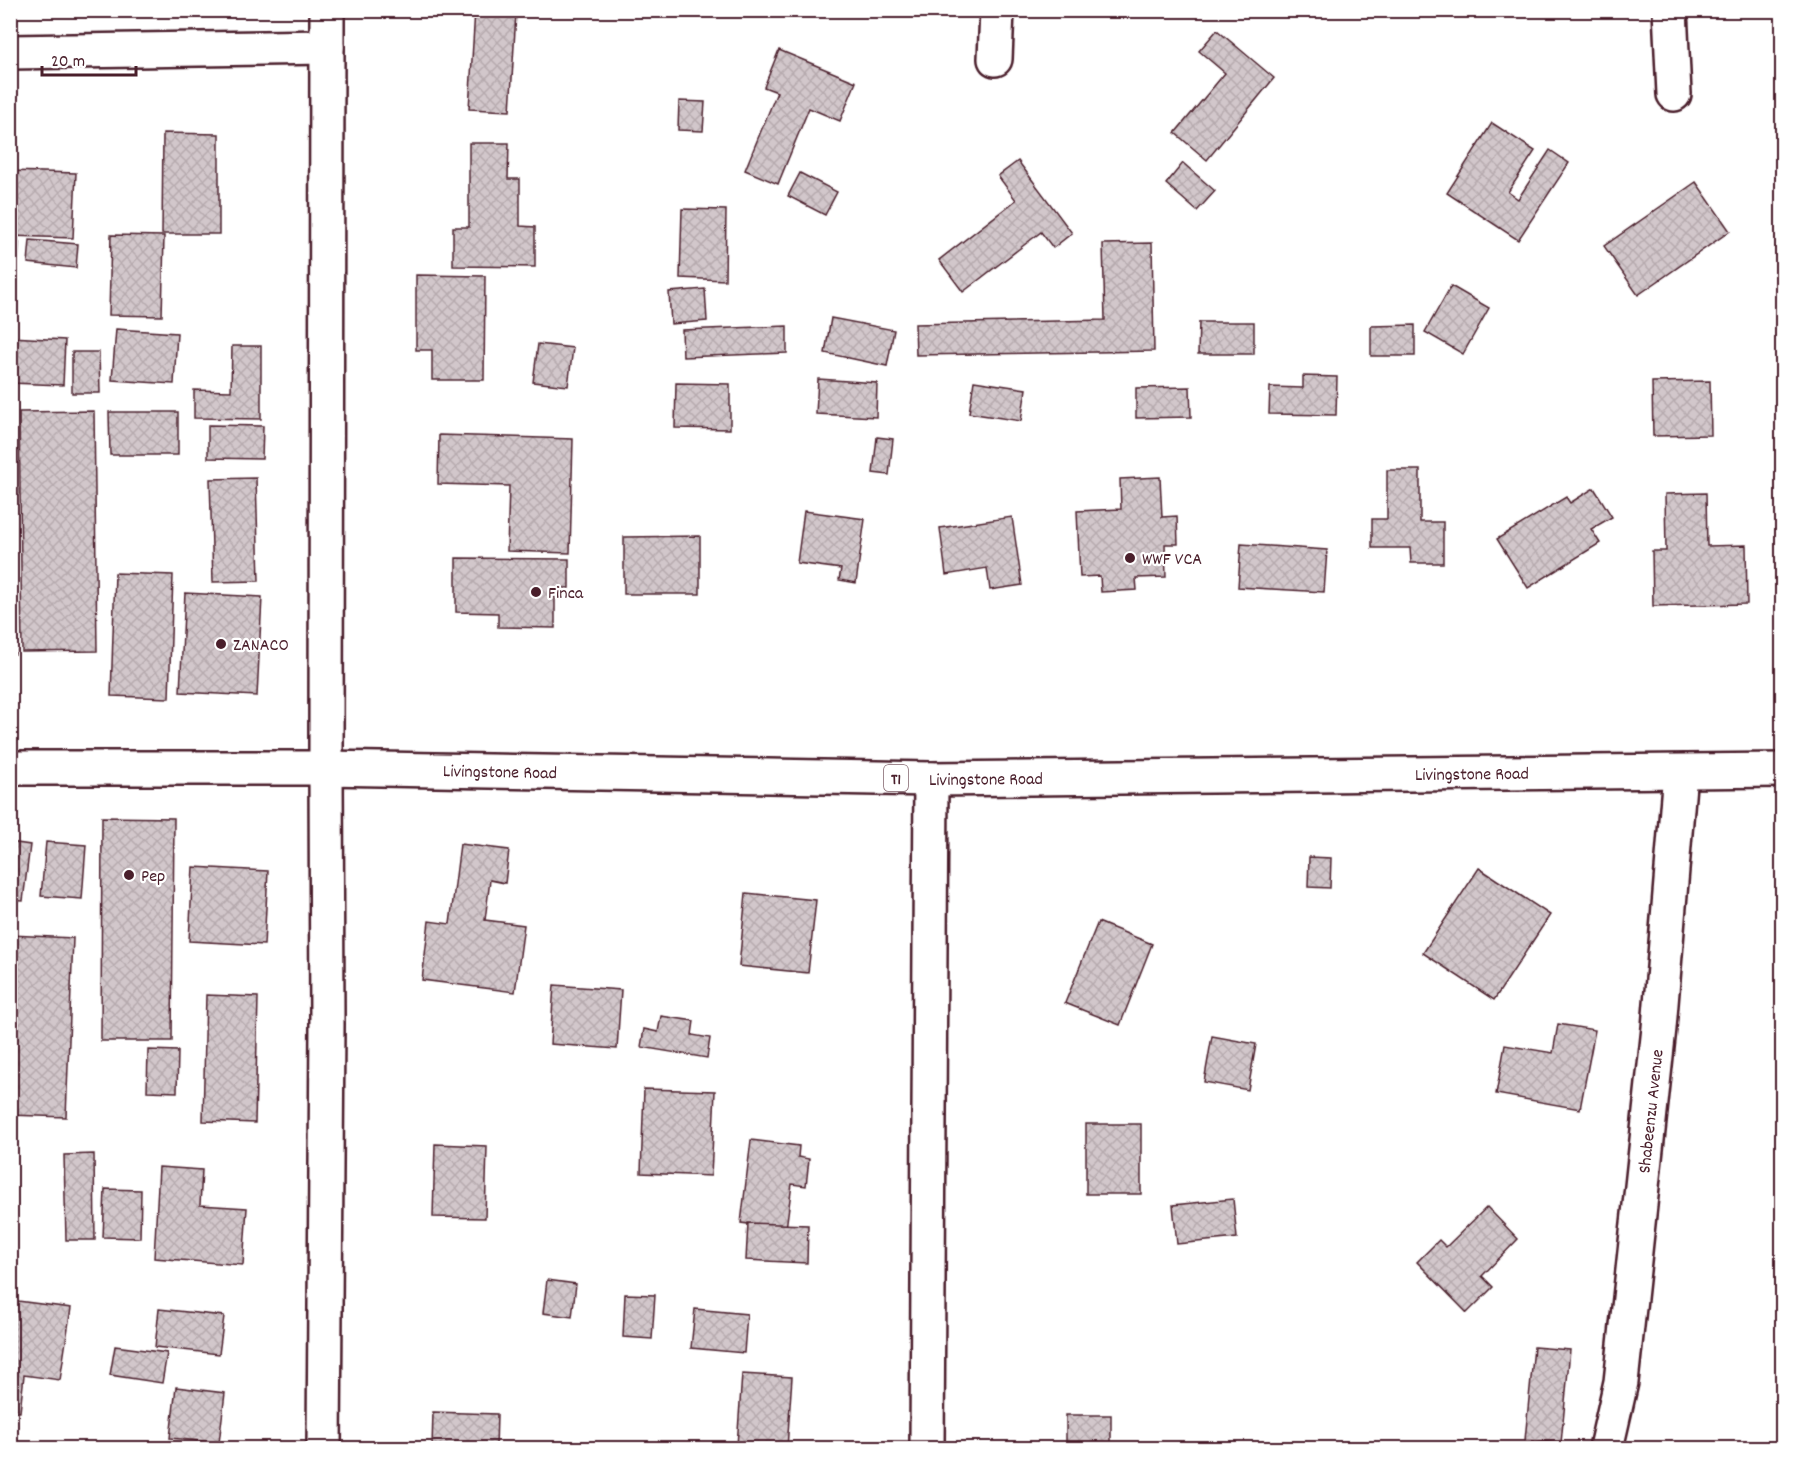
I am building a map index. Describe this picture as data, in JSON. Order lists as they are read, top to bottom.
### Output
{
  "streets": {
    "main road": ["Livingstone Road", "T1", "Shabeenzu Avenue"]
  },
  "crossings": [
    ["Livingstone Road", "Shabeenzu Avenue"]
  ],
  "places": [
    "WWF VCA",
    "Finca",
    "ZANACO",
    "Pep"
  ],
  "scale_bar": "20 m"
}
